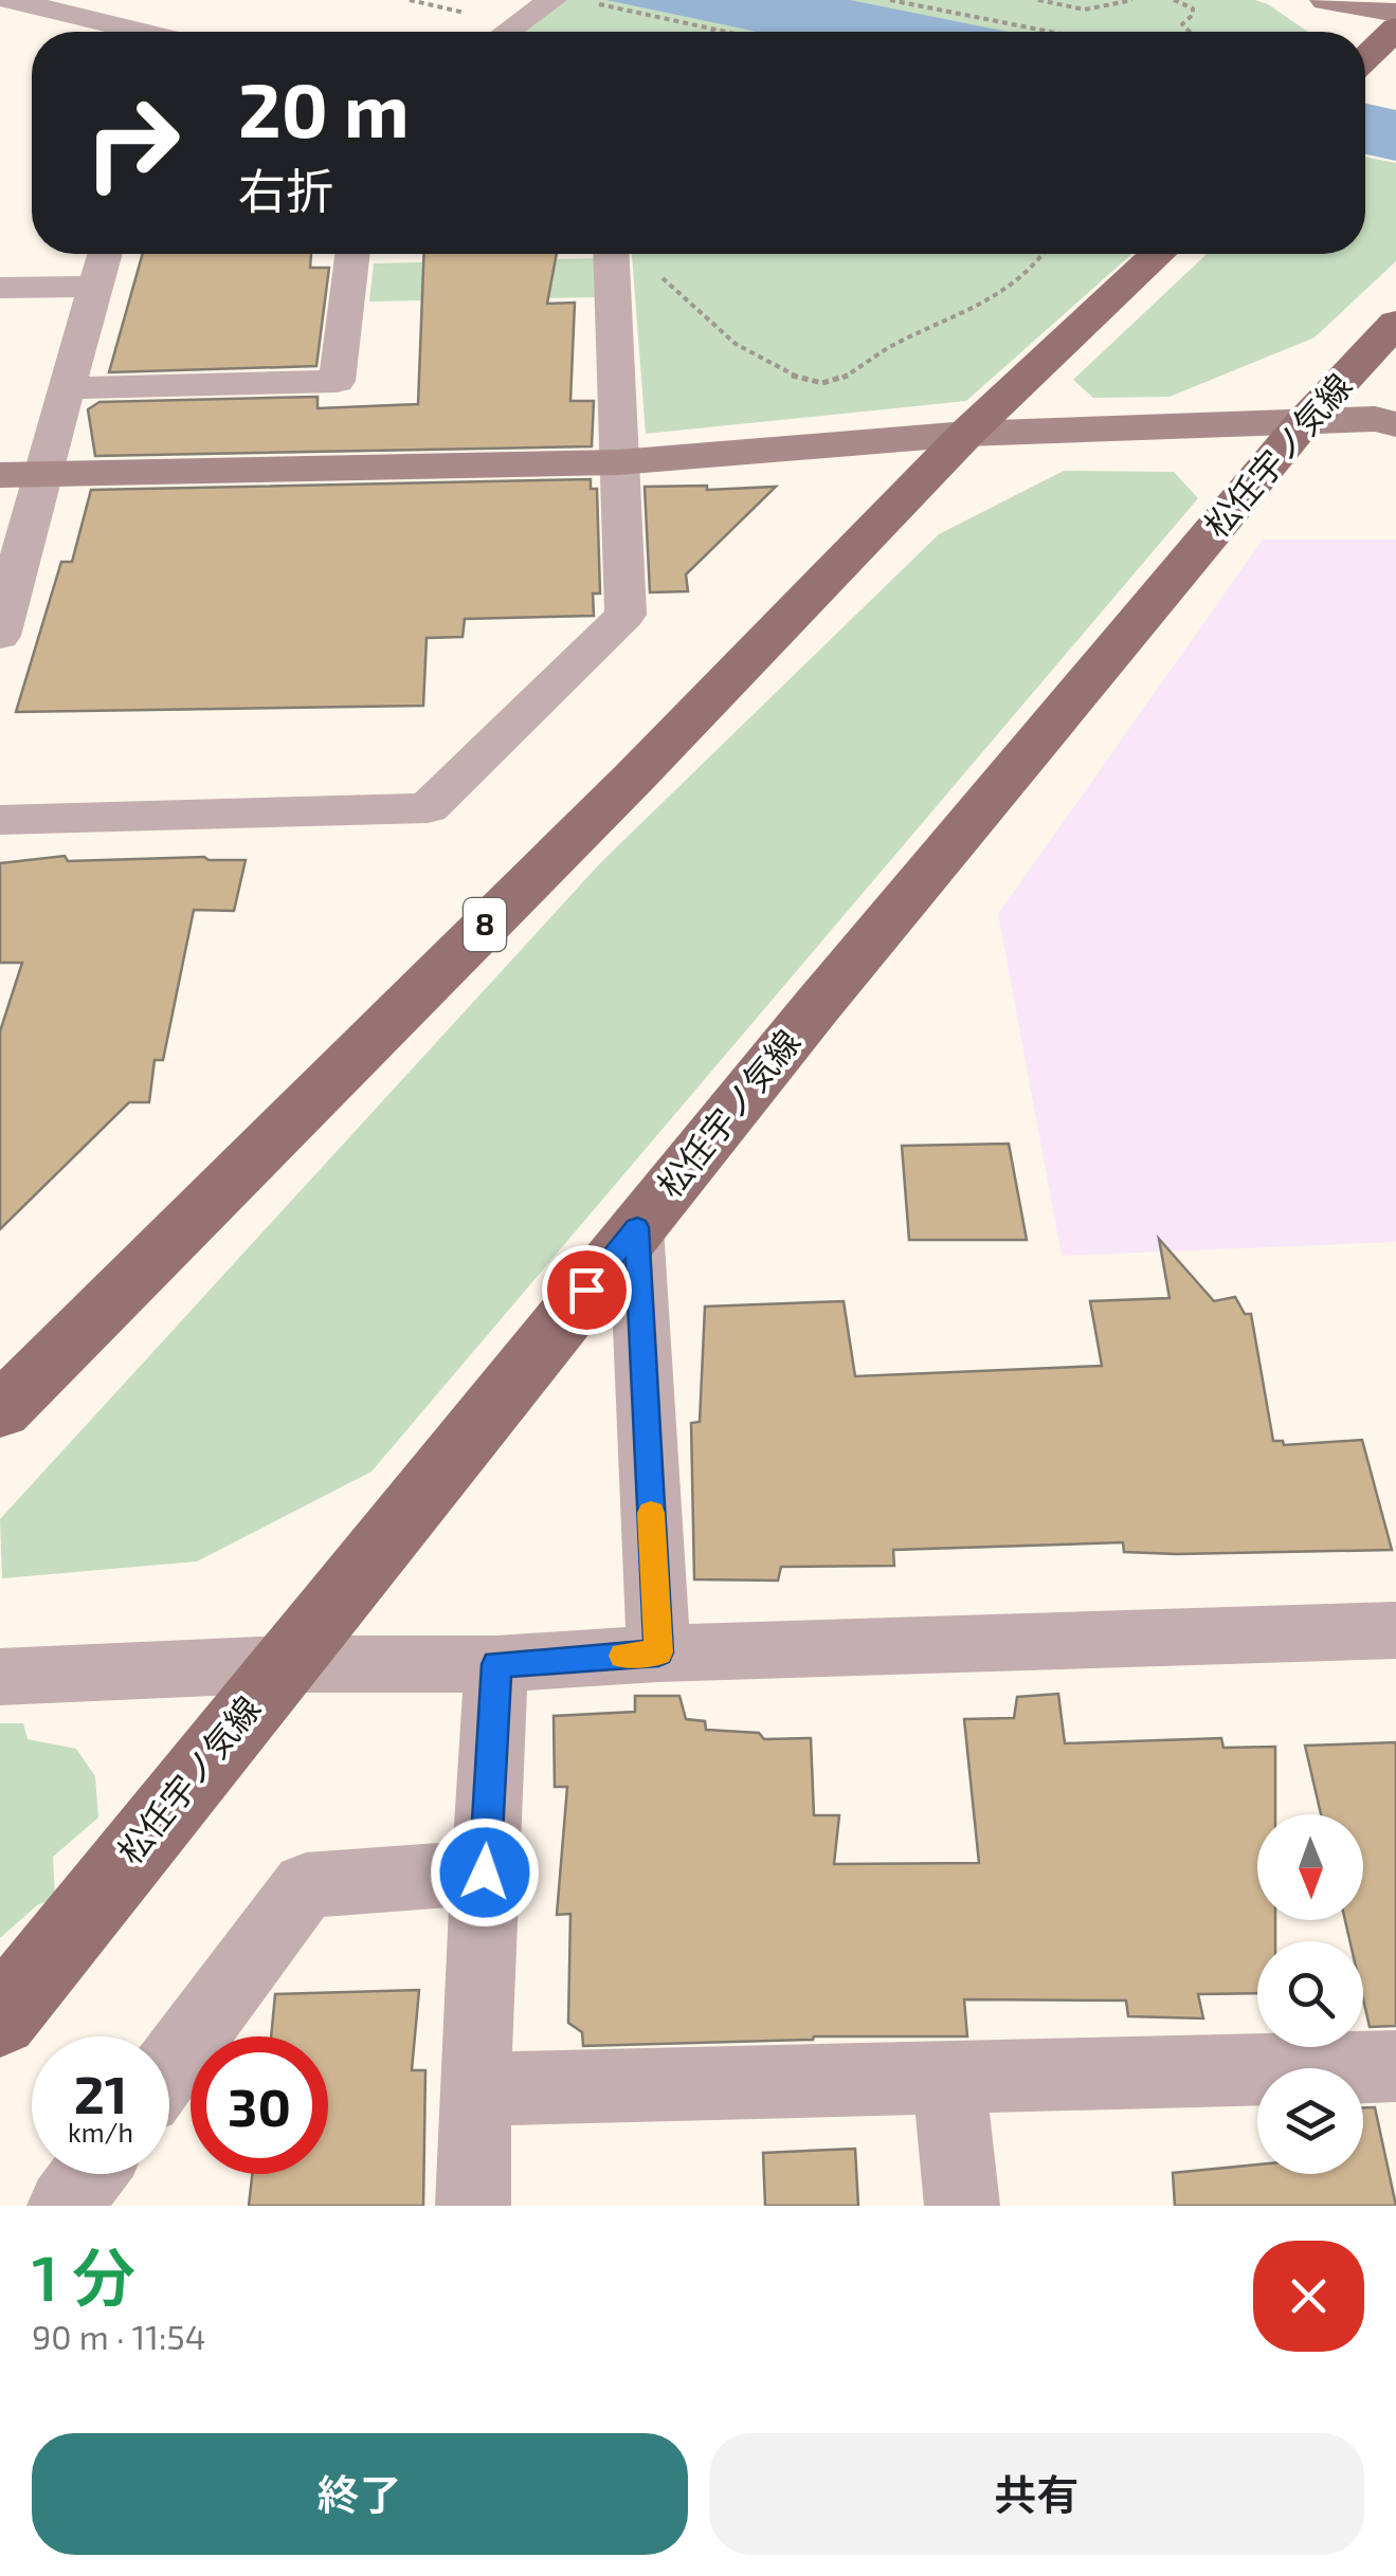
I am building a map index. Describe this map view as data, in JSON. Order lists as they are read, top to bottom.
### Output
{
  "streets": {
    "main road": ["松任宇ノ気線", "8"]
  },
  "north": "bottom",
  "page": {
    "turn": ["20 m", "右折"],
    "speed": "21 km/h",
    "limit": "30",
    "heading": ["1 分", "90 m · 11:54"],
    "buttons": ["終了", "共有"]
  }
}
